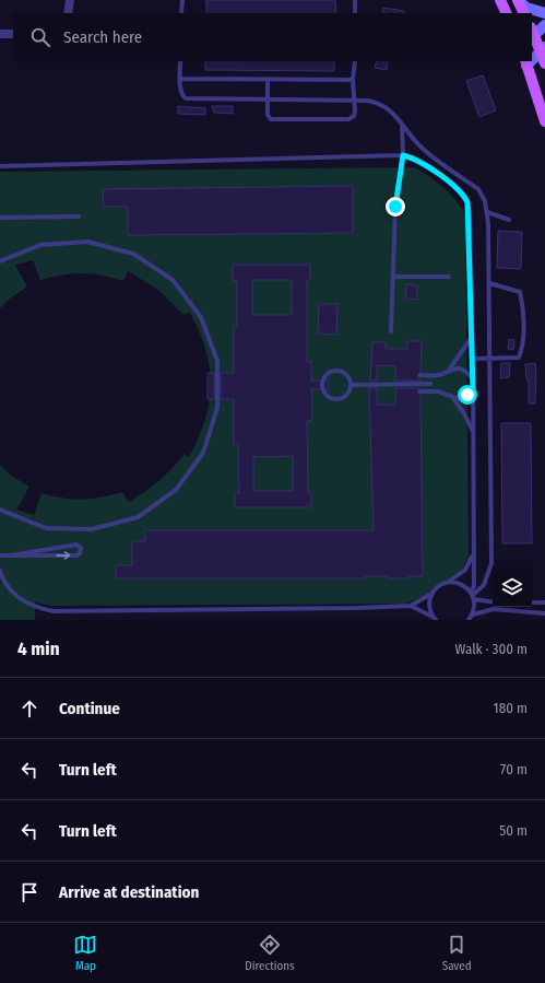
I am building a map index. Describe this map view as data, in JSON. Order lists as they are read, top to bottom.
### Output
{
  "page": {
    "search": "Search here",
    "heading": ["4 min", "Walk · 300 m"],
    "list": [
      ["Continue", "180 m"],
      ["Turn left", "70 m"],
      ["Turn left", "50 m"],
      "Arrive at destination"
    ],
    "nav": ["Map", "Directions", "Saved"]
  }
}
